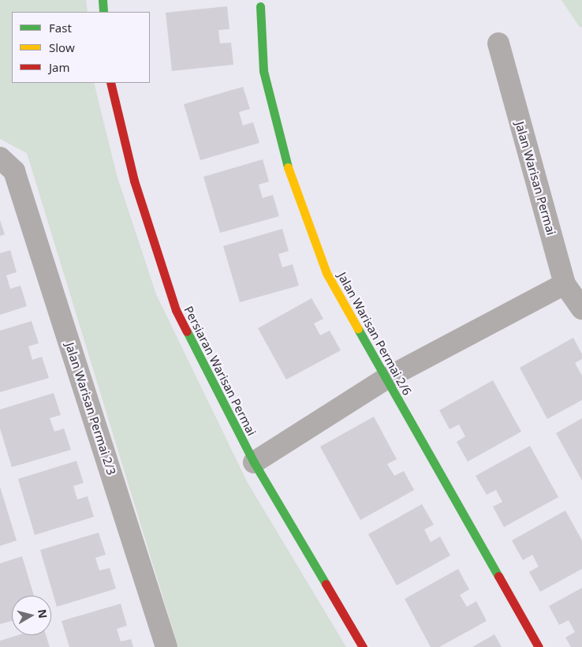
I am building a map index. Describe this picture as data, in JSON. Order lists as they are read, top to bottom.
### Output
{
  "streets": {
    "street": [
      "Jalan Warisan Permai",
      "Jalan Warisan Permai 2/6",
      "Persiaran Warisan Permai",
      "Jalan Warisan Permai 2/3"
    ]
  },
  "legend": ["Fast", "Slow", "Jam"],
  "north": "right"
}
